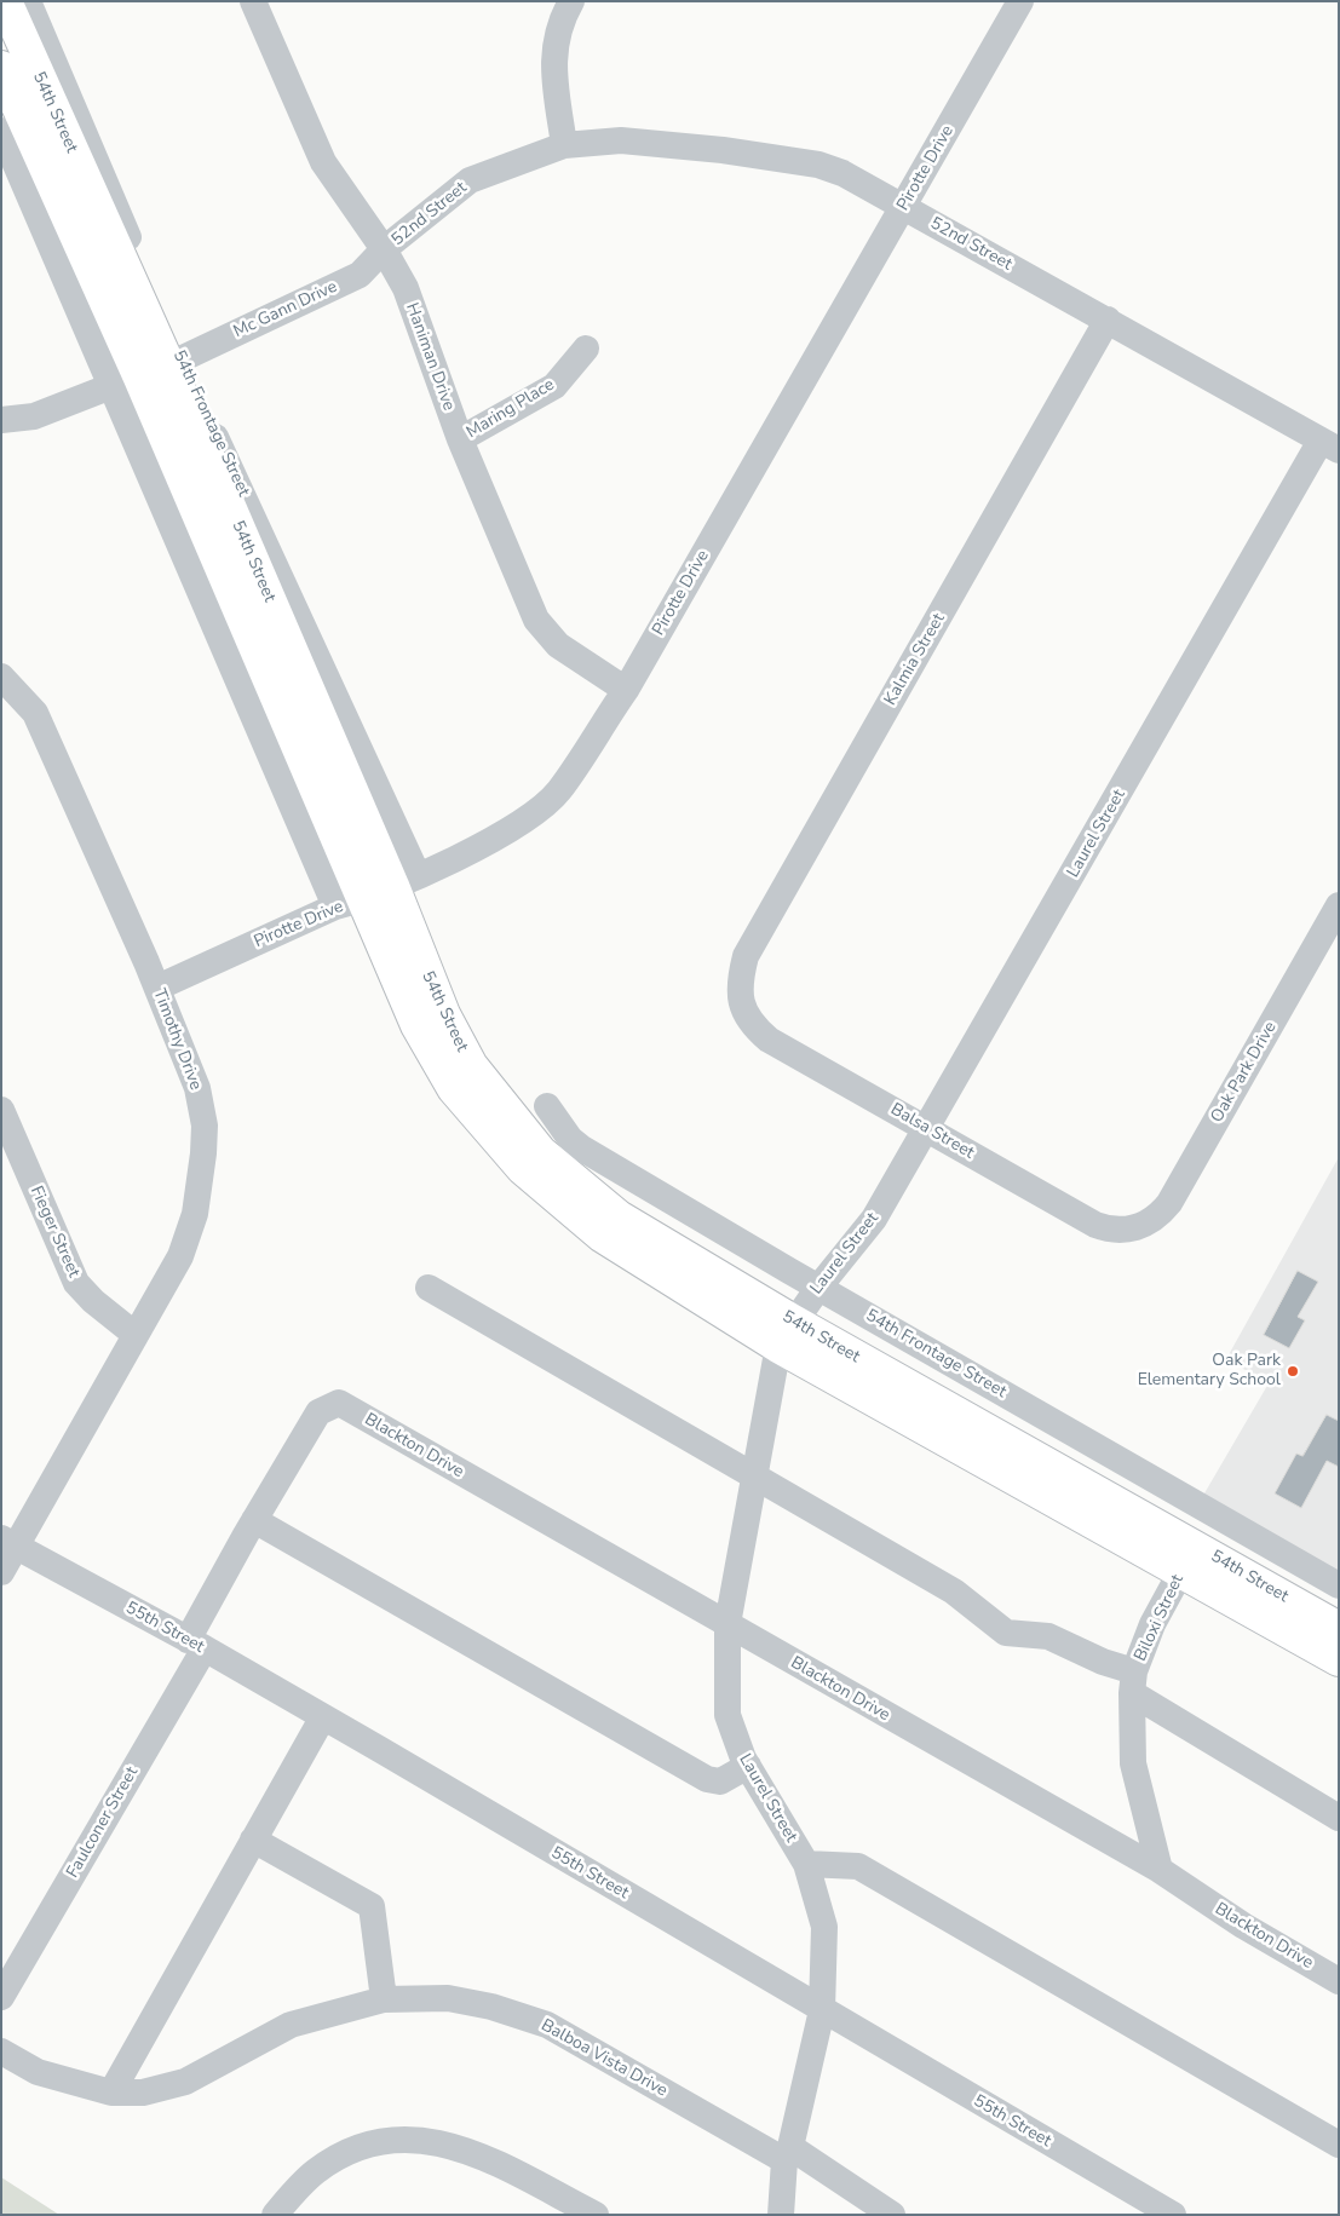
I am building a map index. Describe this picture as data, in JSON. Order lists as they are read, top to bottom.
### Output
{
  "streets": {
    "main road": ["54th Street"],
    "street": [
      "Pirotte Drive",
      "52nd Street",
      "Mc Gann Drive",
      "Haniman Drive",
      "Maring Place",
      "54th Frontage Street",
      "Kalmia Street",
      "Laurel Street",
      "Timothy Drive",
      "Oak Park Drive",
      "Balsa Street",
      "Fieger Street",
      "Blackton Drive",
      "Biloxi Street",
      "55th Street",
      "Faulconer Street",
      "Balboa Vista Drive"
    ]
  },
  "crossings": [
    ["54th Street", "Pirotte Drive"],
    ["54th Street", "54th Frontage Street"],
    ["54th Street", "Laurel Street"],
    ["54th Street", "Biloxi Street"],
    ["Pirotte Drive", "52nd Street"],
    ["Pirotte Drive", "Haniman Drive"],
    ["Pirotte Drive", "54th Frontage Street"],
    ["Pirotte Drive", "Timothy Drive"],
    ["52nd Street", "Mc Gann Drive"],
    ["52nd Street", "Haniman Drive"],
    ["52nd Street", "Kalmia Street"],
    ["52nd Street", "Laurel Street"],
    ["Mc Gann Drive", "Haniman Drive"],
    ["Mc Gann Drive", "54th Frontage Street"],
    ["Haniman Drive", "Maring Place"],
    ["54th Frontage Street", "Laurel Street"],
    ["Kalmia Street", "Balsa Street"],
    ["Laurel Street", "Balsa Street"],
    ["Laurel Street", "Blackton Drive"],
    ["Laurel Street", "55th Street"],
    ["Laurel Street", "Balboa Vista Drive"],
    ["Timothy Drive", "Fieger Street"],
    ["Timothy Drive", "55th Street"],
    ["Oak Park Drive", "Balsa Street"],
    ["Blackton Drive", "Biloxi Street"],
    ["Blackton Drive", "Faulconer Street"],
    ["55th Street", "Faulconer Street"]
  ],
  "places": ["Oak Park Elementary School"]
}
